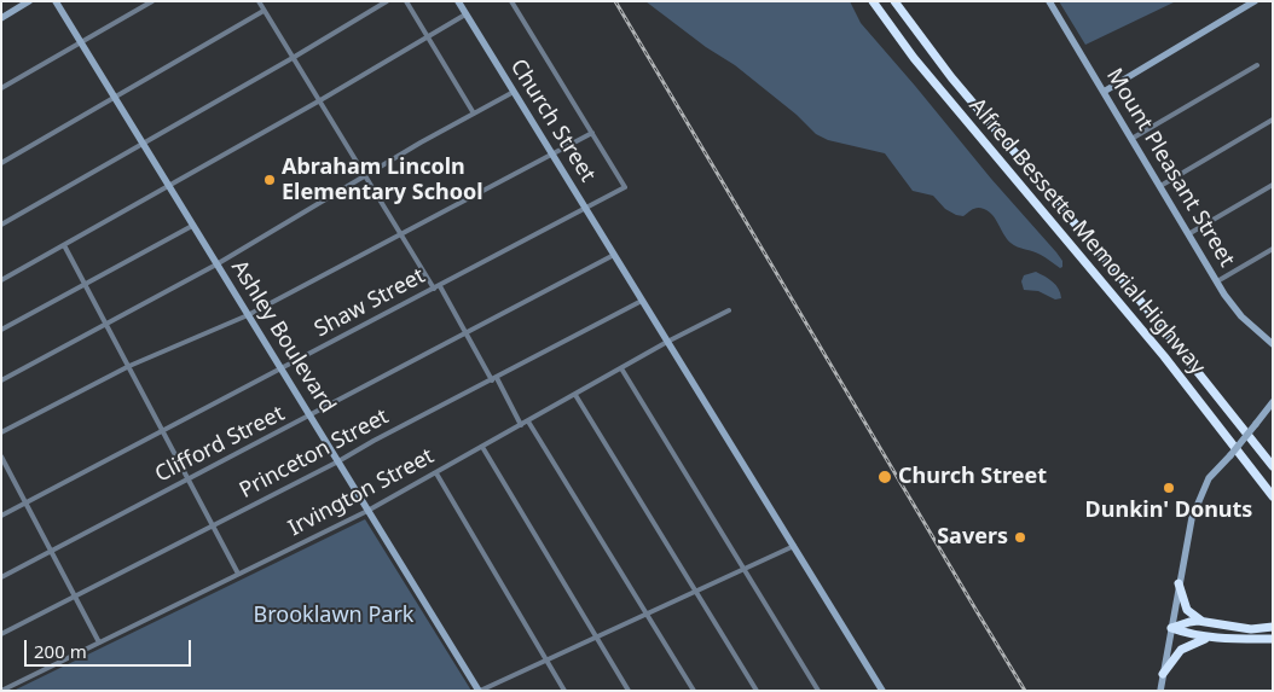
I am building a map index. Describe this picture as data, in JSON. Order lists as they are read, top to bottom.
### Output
{
  "streets": {
    "highway": ["Alfred Bessette Memorial Highway"],
    "main road": ["Church Street", "Mount Pleasant Street", "Ashley Boulevard"],
    "street": [
      "Shaw Street",
      "Clifford Street",
      "Princeton Street",
      "Irvington Street"
    ]
  },
  "crossings": [
    ["Church Street", "Shaw Street"],
    ["Church Street", "Clifford Street"],
    ["Church Street", "Princeton Street"],
    ["Church Street", "Irvington Street"],
    ["Shaw Street", "Ashley Boulevard"],
    ["Ashley Boulevard", "Clifford Street"],
    ["Ashley Boulevard", "Princeton Street"],
    ["Ashley Boulevard", "Irvington Street"]
  ],
  "parks": ["Brooklawn Park"],
  "places": [
    "Abraham Lincoln Elementary School",
    "Church Street",
    "Dunkin' Donuts",
    "Savers"
  ],
  "scale_bar": "200 m"
}
